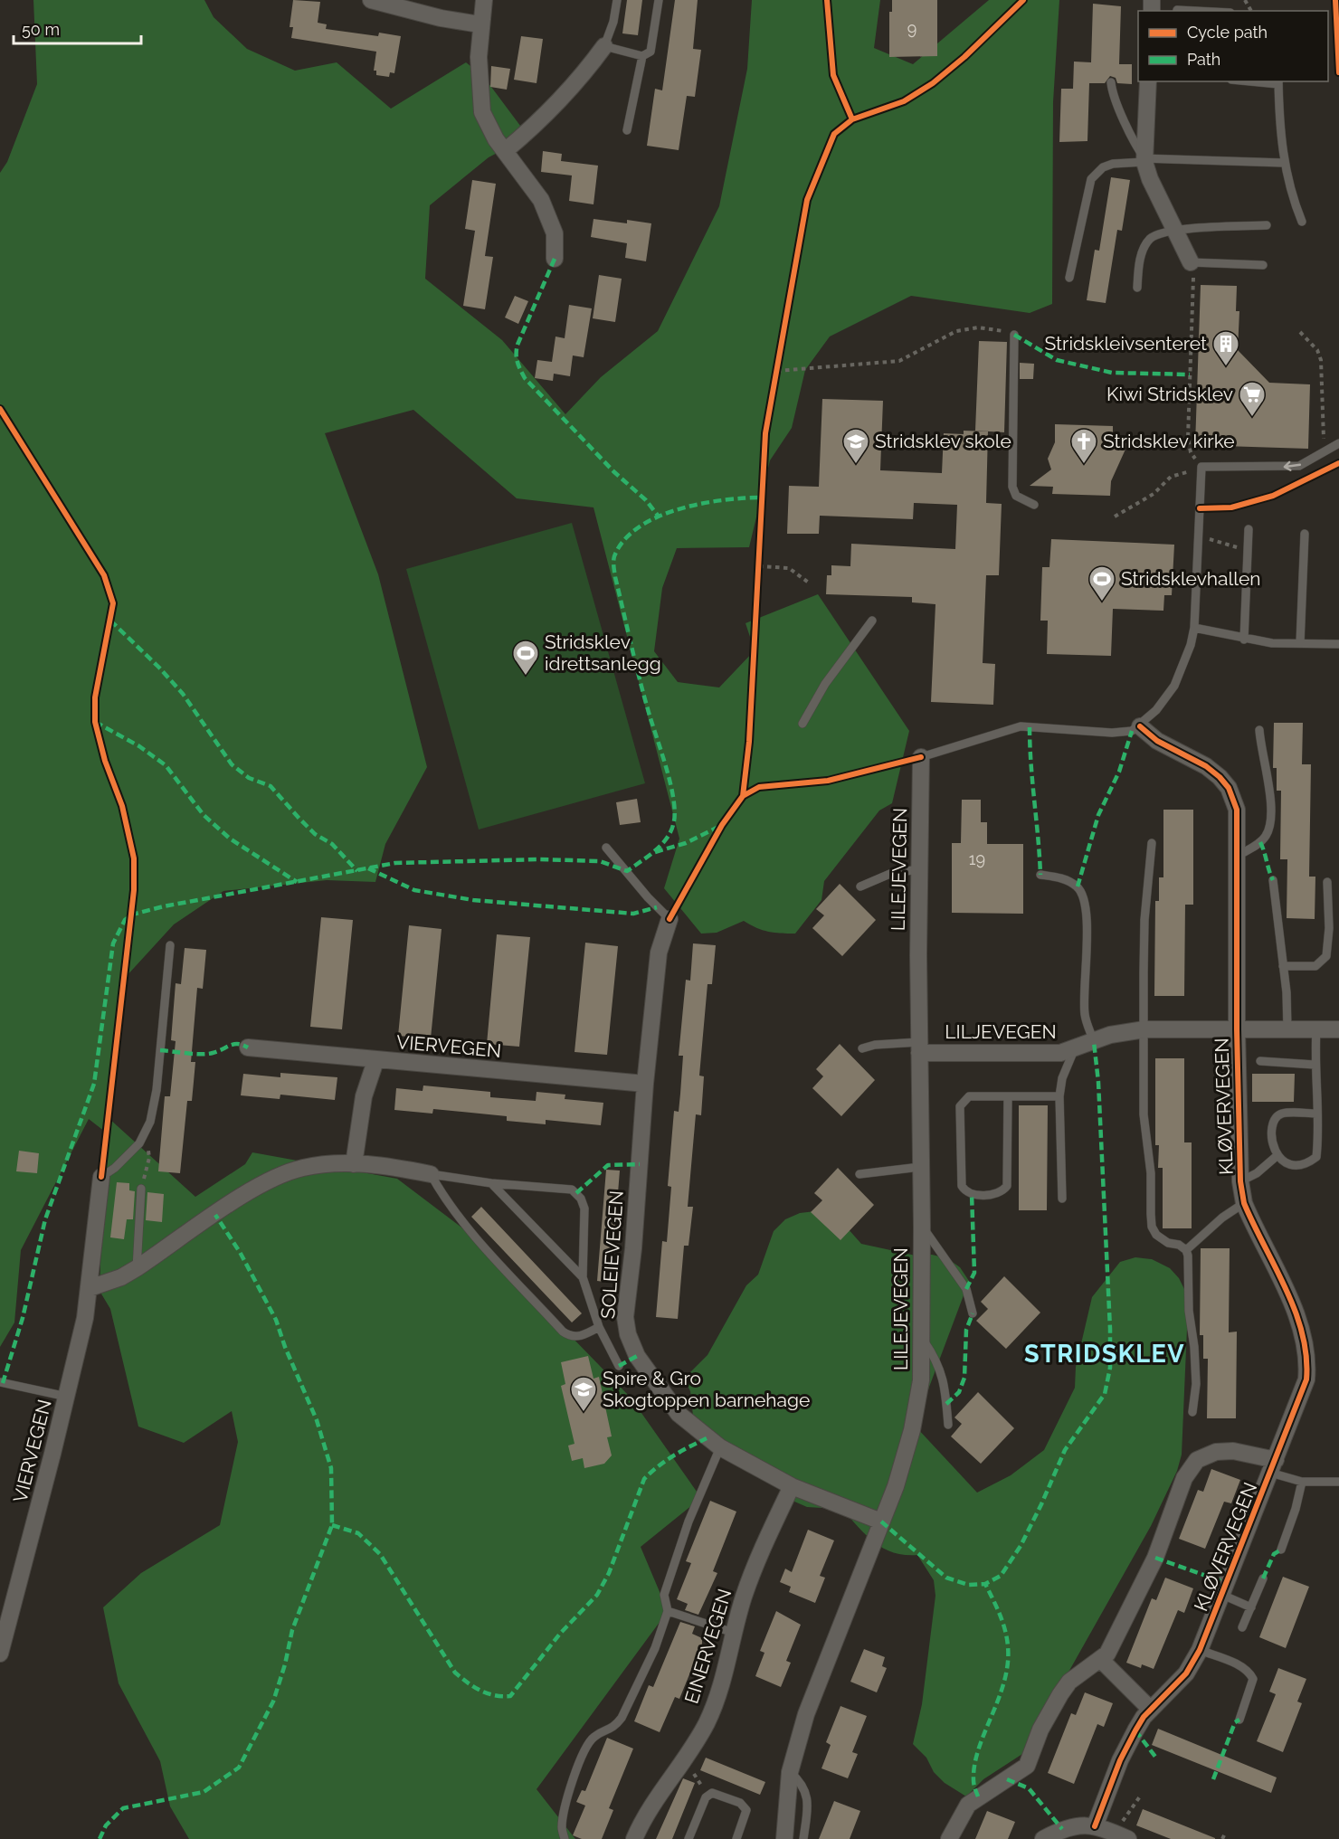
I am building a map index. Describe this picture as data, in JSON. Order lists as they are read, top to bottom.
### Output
{
  "streets": {
    "street": [
      "LILEJEVEGEN",
      "LILJEVEGEN",
      "VIERVEGEN",
      "KLØVERVEGEN",
      "SOLEIEVEGEN",
      "EINERVEGEN"
    ]
  },
  "crossings": [
    ["LILEJEVEGEN", "LILJEVEGEN"],
    ["LILEJEVEGEN", "SOLEIEVEGEN"],
    ["LILJEVEGEN", "KLØVERVEGEN"],
    ["VIERVEGEN", "SOLEIEVEGEN"],
    ["SOLEIEVEGEN", "EINERVEGEN"]
  ],
  "districts": ["STRIDSKLEV"],
  "places": {
    "building": ["Stridskleivsenteret"],
    "supermarket": ["Kiwi Stridsklev"],
    "school or university": ["Stridsklev skole", "Spire & Gro Skogtoppen barnehage"],
    "church": ["Stridsklev kirke"],
    "sports": ["Stridsklevhallen", "Stridsklev idrettsanlegg"]
  },
  "house_numbers": ["9", "19"],
  "legend": ["Cycle path", "Path"],
  "scale_bar": "50 m"
}
